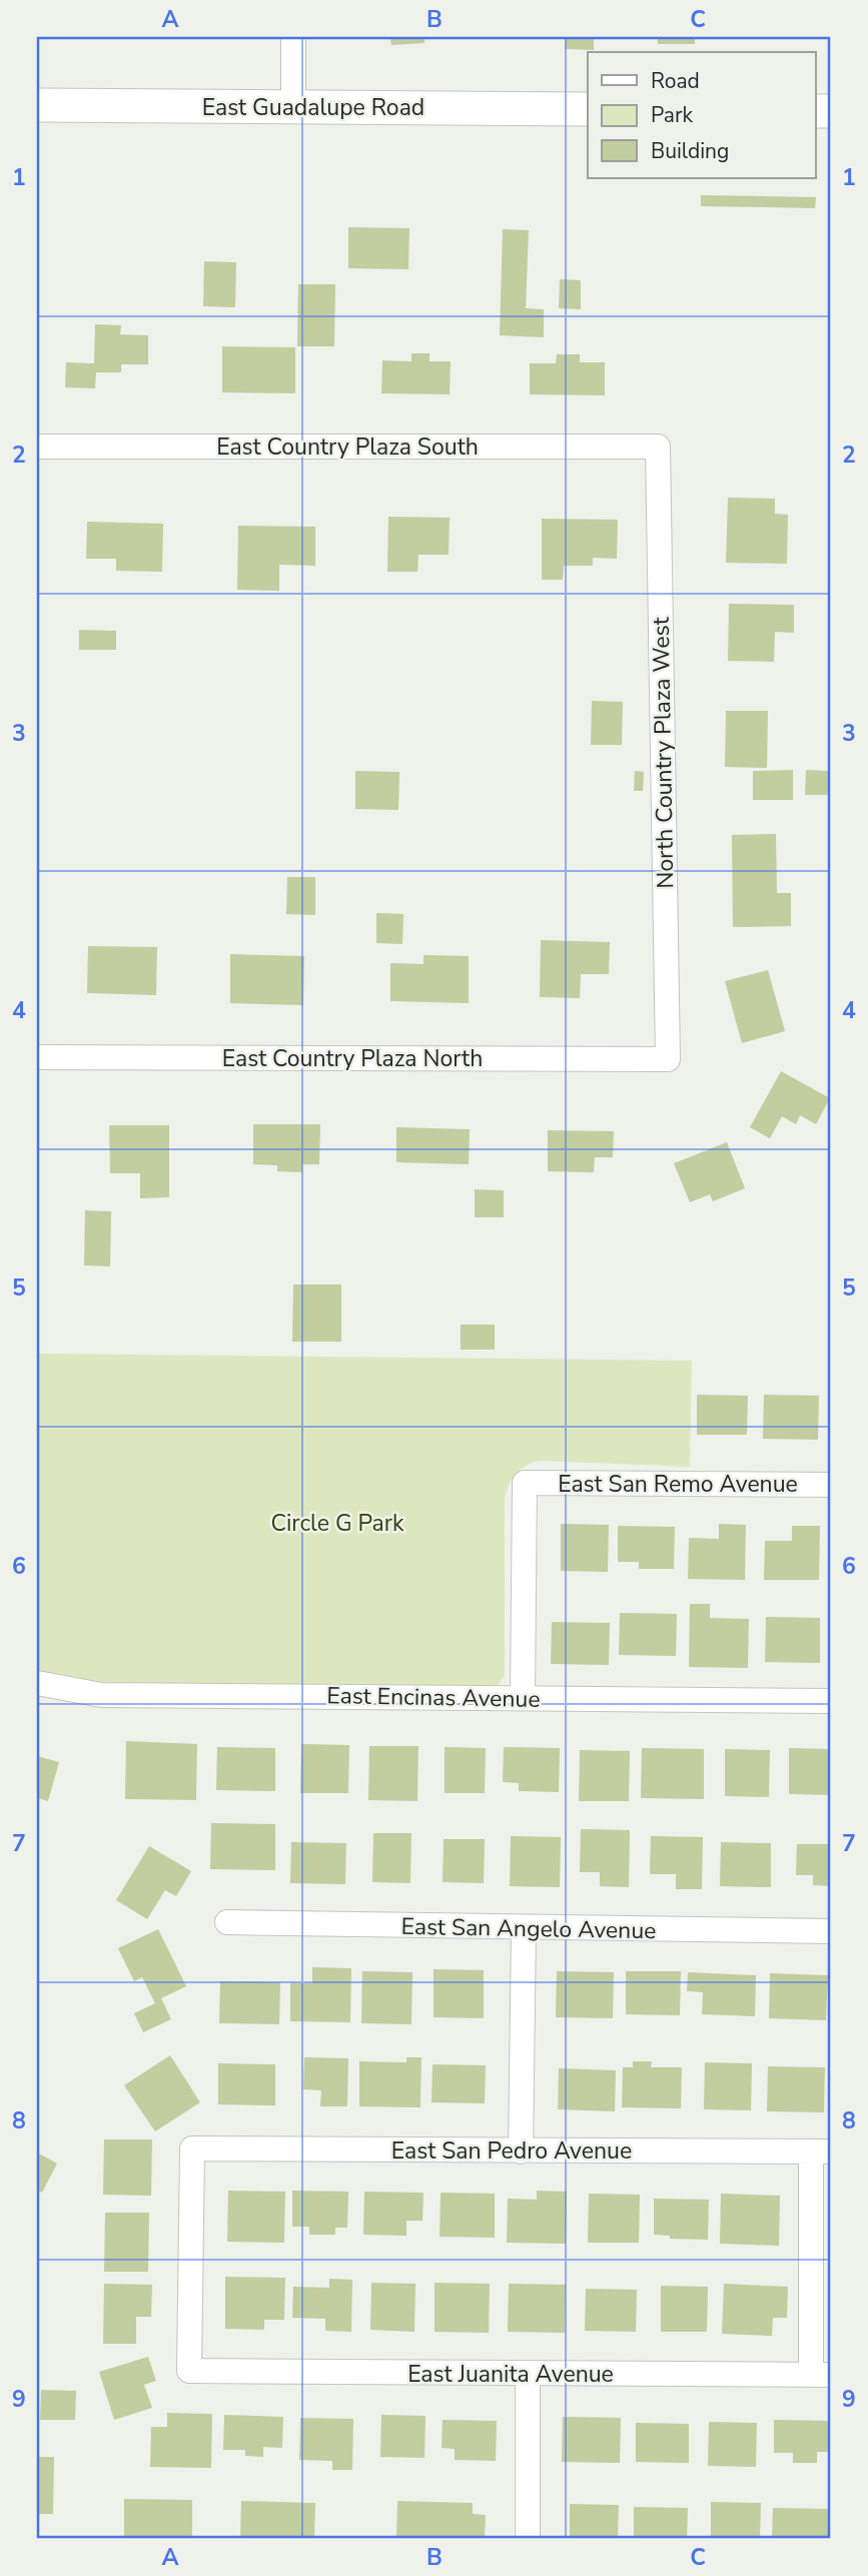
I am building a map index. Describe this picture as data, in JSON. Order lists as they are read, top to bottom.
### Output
{
  "streets": {
    "main road": ["East Guadalupe Road"],
    "street": [
      "East Country Plaza South",
      "North Country Plaza West",
      "East Country Plaza North",
      "East San Remo Avenue",
      "East Encinas Avenue",
      "East San Angelo Avenue",
      "East San Pedro Avenue",
      "East Juanita Avenue"
    ]
  },
  "crossings": [
    ["East Country Plaza South", "North Country Plaza West"],
    ["North Country Plaza West", "East Country Plaza North"],
    ["East San Remo Avenue", "East Encinas Avenue"],
    ["East San Pedro Avenue", "East Juanita Avenue"]
  ],
  "parks": ["Circle G Park"],
  "legend": ["Road", "Park", "Building"],
  "grid": {
    "columns": ["A", "B", "C"],
    "rows": [
      "1",
      "2",
      "3",
      "4",
      "5",
      "6",
      "7",
      "8",
      "9"
    ]
  }
}
